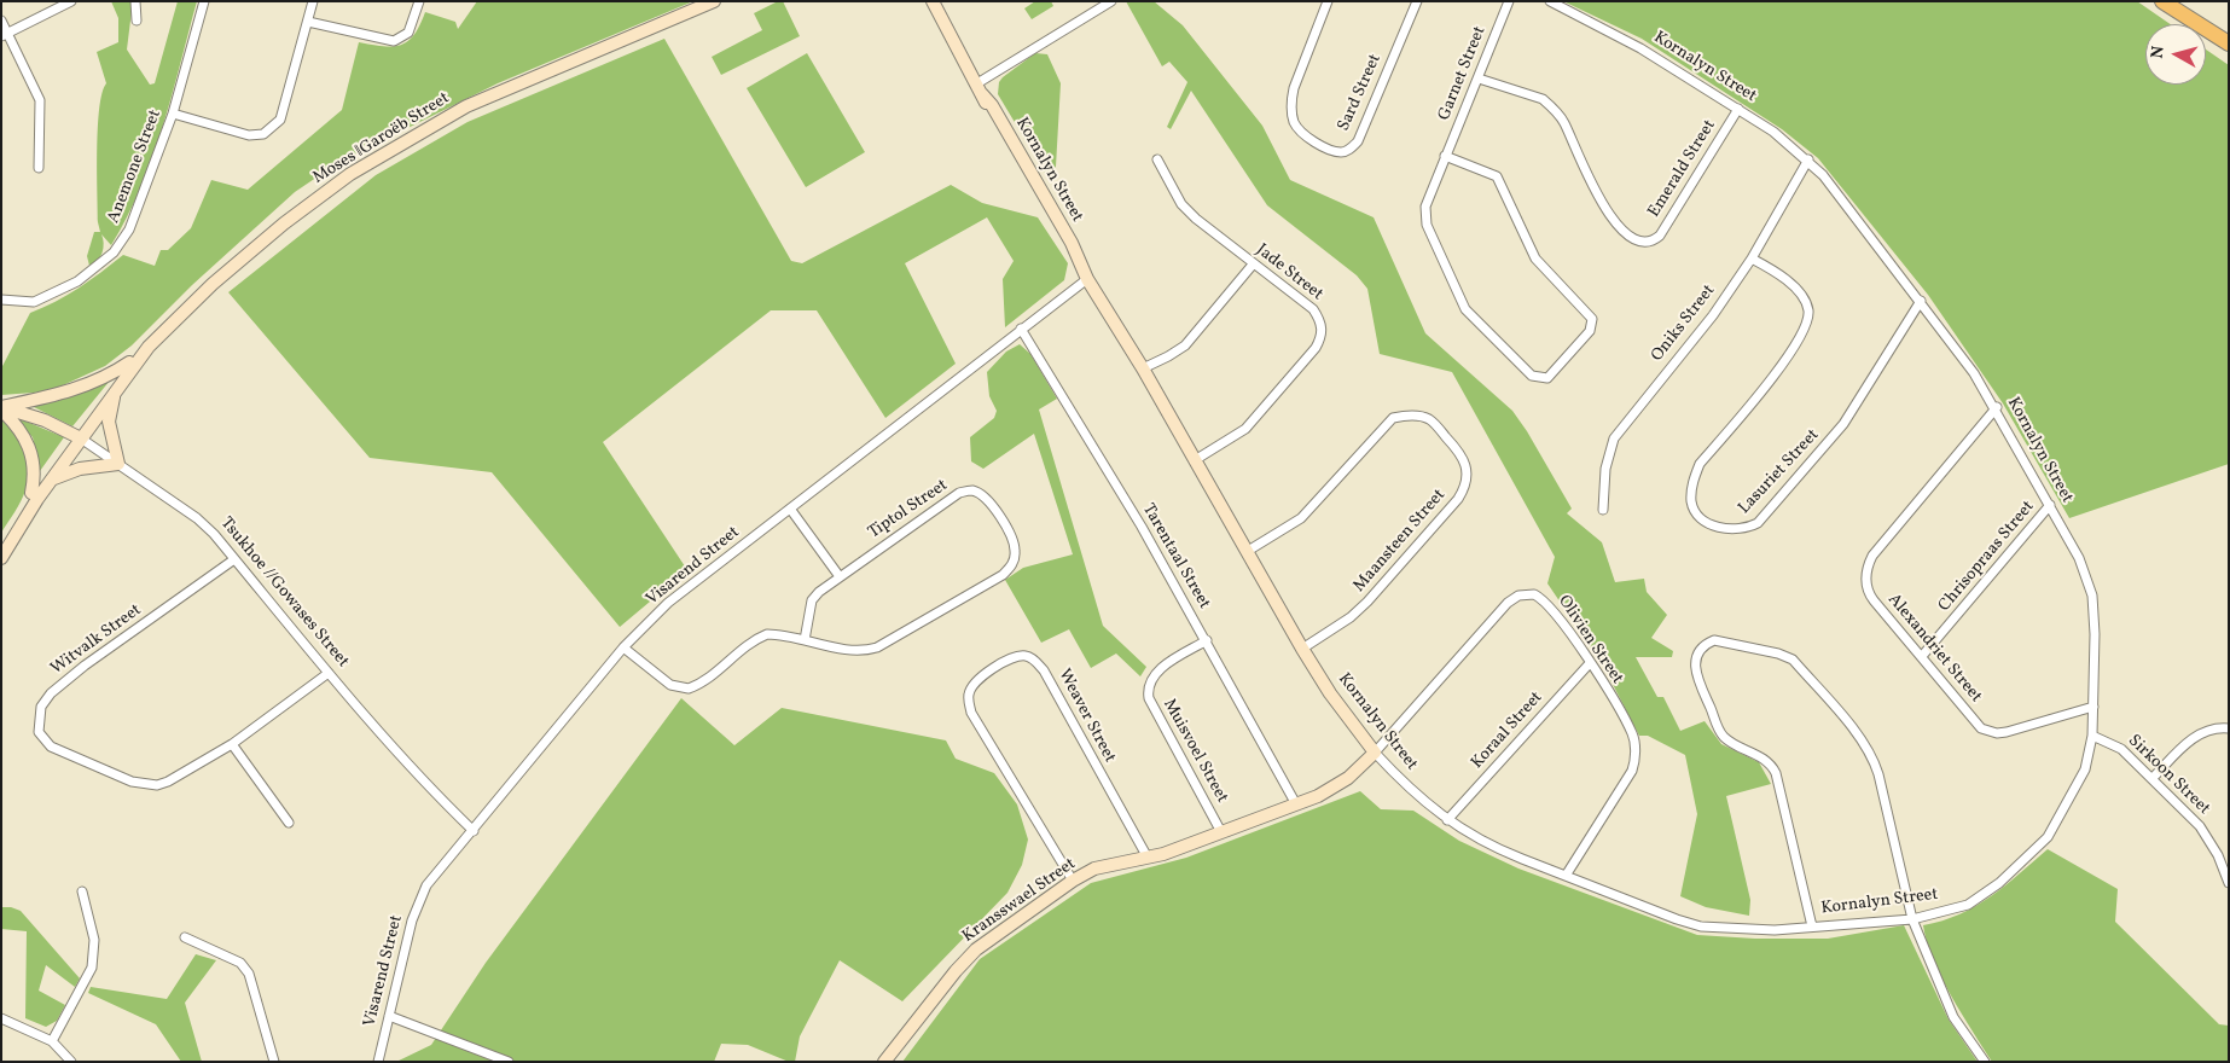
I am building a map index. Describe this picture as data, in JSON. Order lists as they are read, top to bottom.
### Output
{
  "streets": {
    "main road": [
      "Kornalyn Street",
      "Moses ǁGaroëb Street",
      "Tsukhoe //Gowases Street",
      "Kransswael Street"
    ],
    "street": [
      "Garnet Street",
      "Sard Street",
      "Anemone Street",
      "Emerald Street",
      "Jade Street",
      "Oniks Street",
      "Lasuriet Street",
      "Tiptol Street",
      "Maansteen Street",
      "Tarentaal Street",
      "Chrisopraas Street",
      "Visarend Street",
      "Witvalk Street",
      "Olivien Street",
      "Alexandriet Street",
      "Weaver Street",
      "Koraal Street",
      "Muisvoel Street",
      "Sirkoon Street"
    ]
  },
  "crossings": [
    ["Kornalyn Street", "Emerald Street"],
    ["Kornalyn Street", "Jade Street"],
    ["Kornalyn Street", "Oniks Street"],
    ["Kornalyn Street", "Lasuriet Street"],
    ["Kornalyn Street", "Maansteen Street"],
    ["Kornalyn Street", "Chrisopraas Street"],
    ["Kornalyn Street", "Visarend Street"],
    ["Kornalyn Street", "Olivien Street"],
    ["Kornalyn Street", "Alexandriet Street"],
    ["Kornalyn Street", "Koraal Street"],
    ["Kornalyn Street", "Sirkoon Street"],
    ["Kornalyn Street", "Kransswael Street"],
    ["Garnet Street", "Emerald Street"],
    ["Moses ǁGaroëb Street", "Tsukhoe //Gowases Street"],
    ["Oniks Street", "Lasuriet Street"],
    ["Tiptol Street", "Visarend Street"],
    ["Tarentaal Street", "Visarend Street"],
    ["Tarentaal Street", "Muisvoel Street"],
    ["Tarentaal Street", "Kransswael Street"],
    ["Chrisopraas Street", "Alexandriet Street"],
    ["Visarend Street", "Tsukhoe //Gowases Street"],
    ["Tsukhoe //Gowases Street", "Witvalk Street"],
    ["Olivien Street", "Koraal Street"],
    ["Olivien Street", "Kransswael Street"],
    ["Weaver Street", "Kransswael Street"],
    ["Muisvoel Street", "Kransswael Street"]
  ],
  "north": "left"
}
